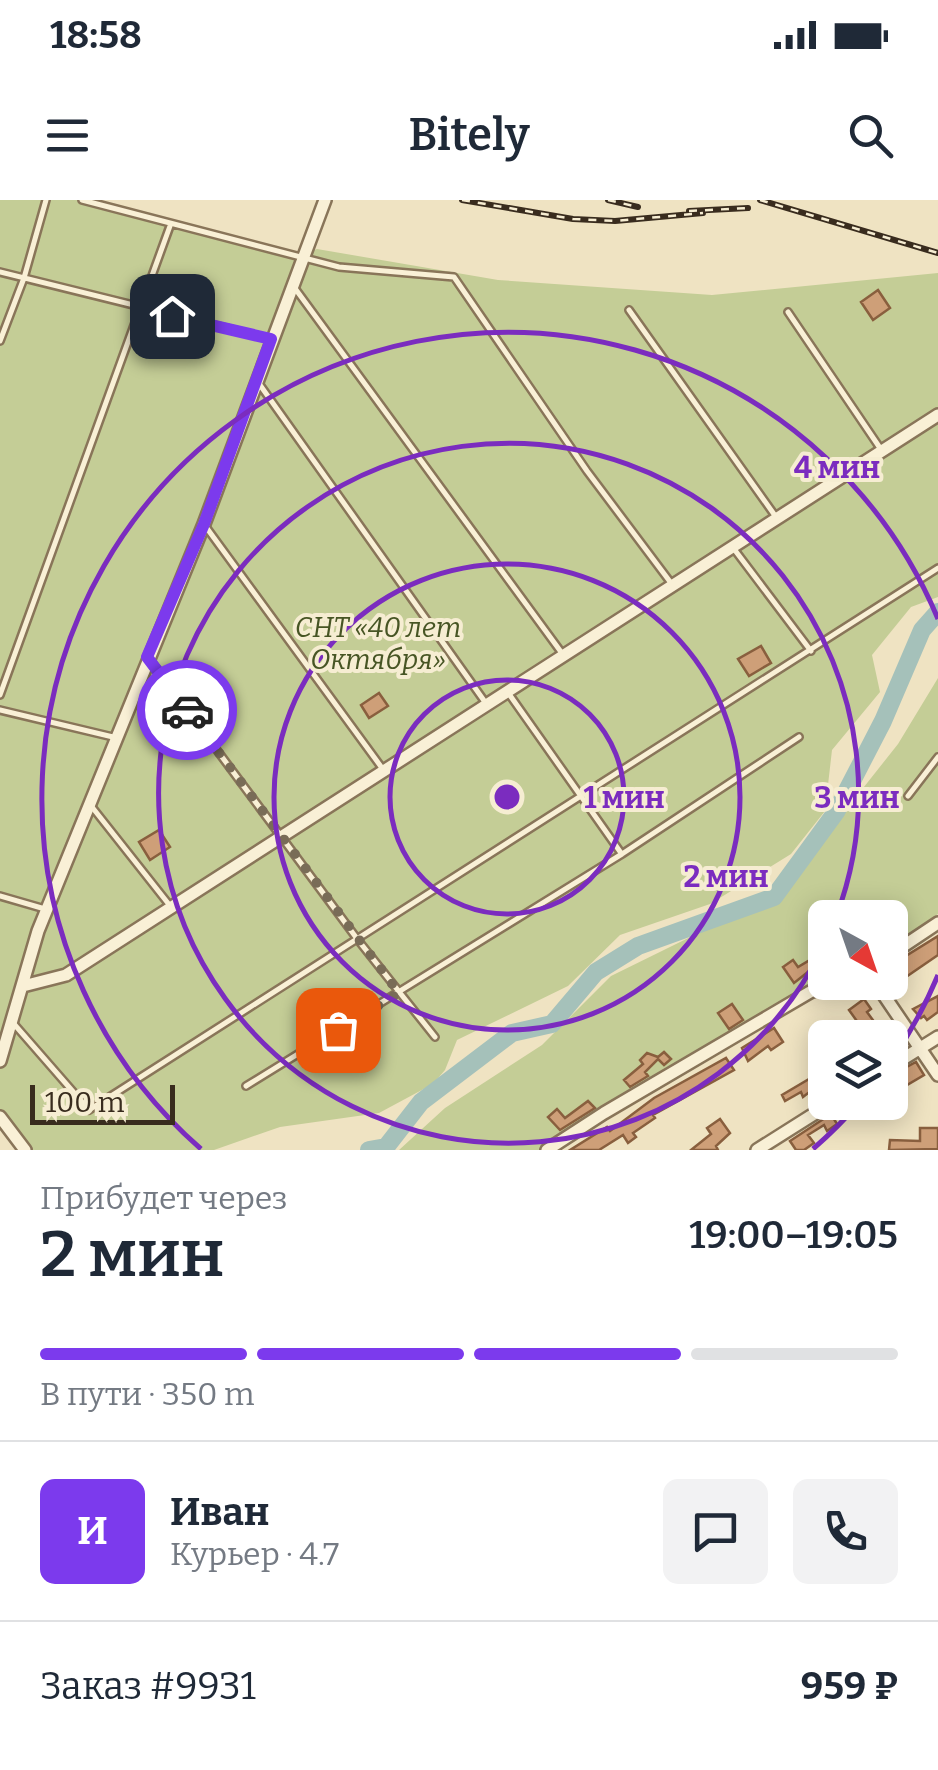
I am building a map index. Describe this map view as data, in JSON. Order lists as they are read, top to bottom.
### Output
{
  "parks": ["СНТ «40 лет Октября»"],
  "scale_bar": "100 m",
  "north": "bottom right",
  "page": {
    "status": "18:58",
    "header": "Bitely",
    "scale": "100 m",
    "heading": ["2 мин", "Прибудет через", "19:00–19:05"],
    "panel": [
      "Иван",
      "Курьер · 4.7",
      "Заказ #9931",
      "959 ₽"
    ],
    "bar": "В пути · 350 m",
    "round": "И"
  },
  "rings": [
    "4 мин",
    "1 мин",
    "3 мин",
    "2 мин"
  ]
}
